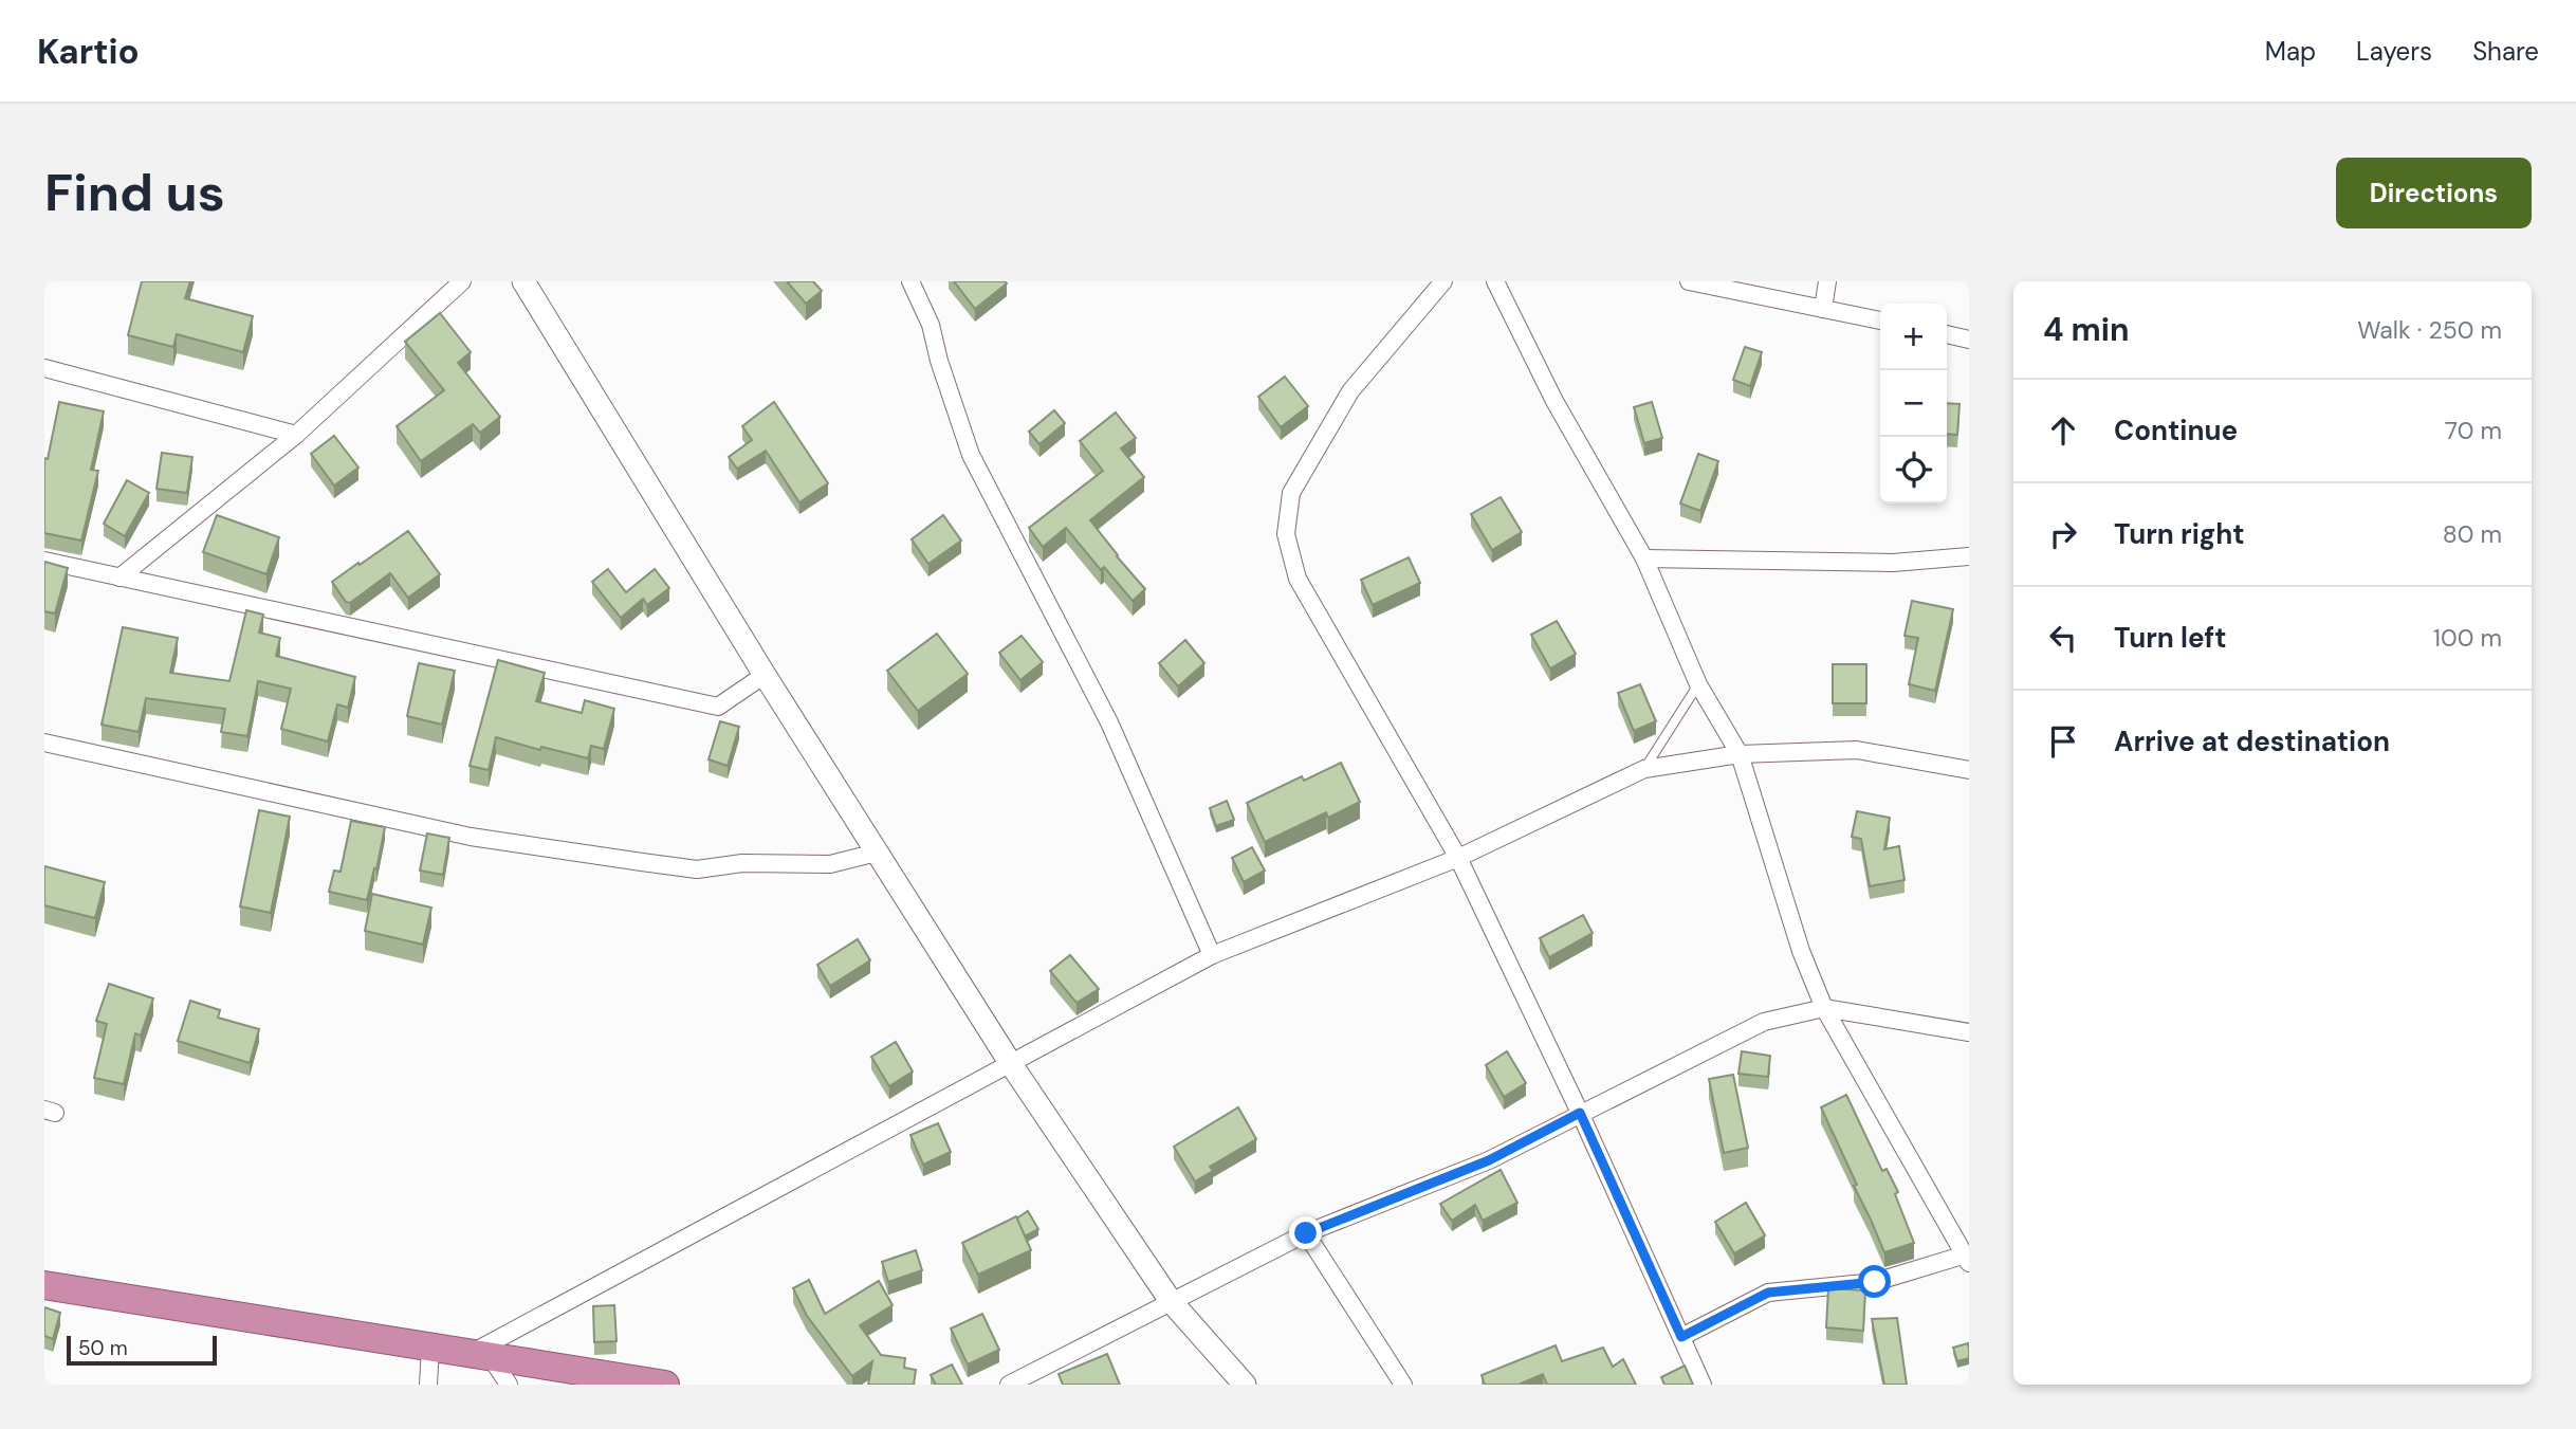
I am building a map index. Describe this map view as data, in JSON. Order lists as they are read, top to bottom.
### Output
{
  "scale_bar": "50 m",
  "page": {
    "header": "Kartio",
    "nav": ["Map", "Layers", "Share"],
    "buttons": "Directions",
    "title": "Find us",
    "heading": ["4 min", "Walk · 250 m"],
    "map_buttons": ["+", "−"],
    "list": [
      ["Continue", "70 m"],
      ["Turn right", "80 m"],
      ["Turn left", "100 m"],
      "Arrive at destination"
    ],
    "scale": "50 m"
  }
}
